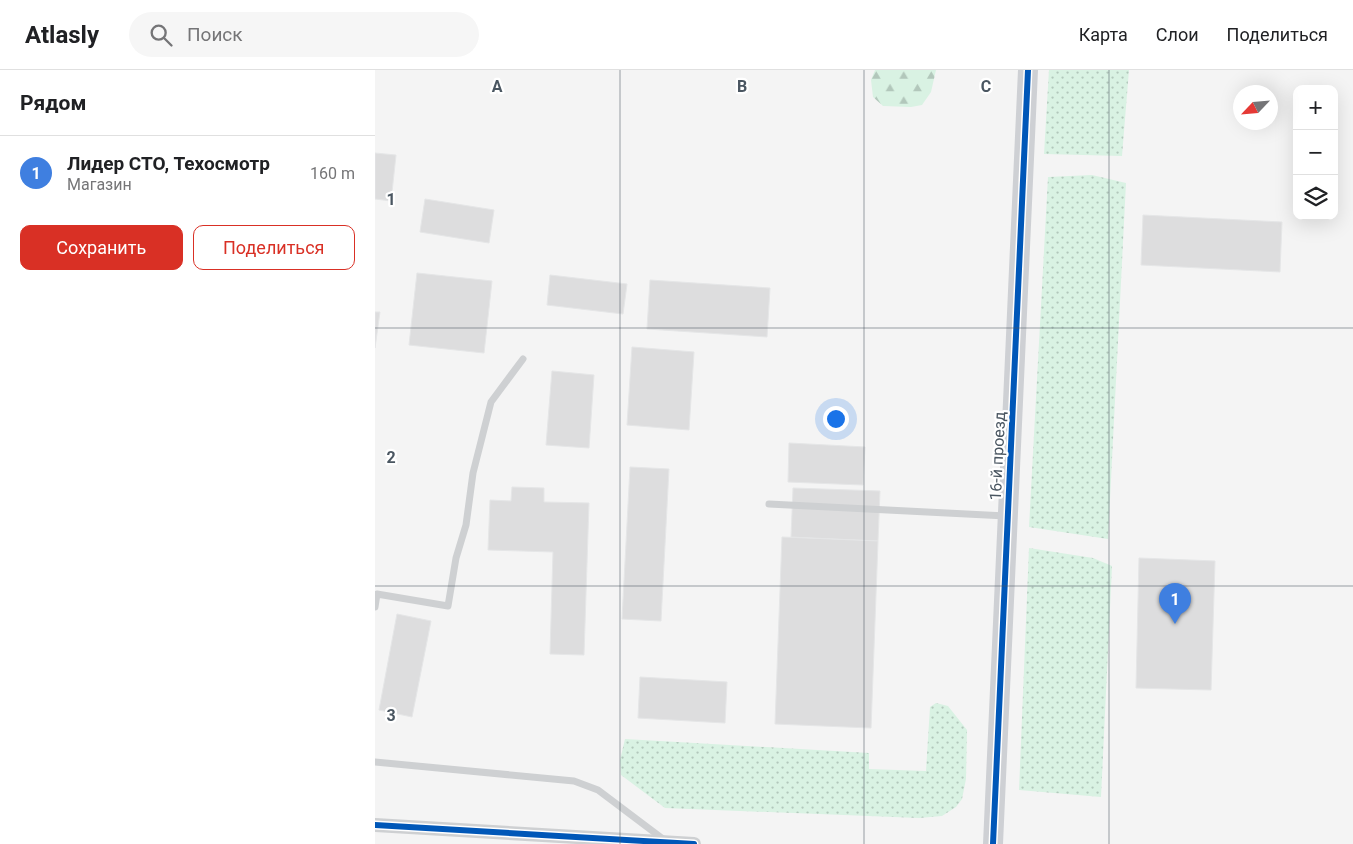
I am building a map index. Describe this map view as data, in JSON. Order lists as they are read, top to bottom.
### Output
{
  "streets": {
    "street": ["16-й проезд"]
  },
  "north": "bottom left",
  "page": {
    "header": "Atlasly",
    "search": "Поиск",
    "nav": ["Карта", "Слои", "Поделиться"],
    "heading": "Рядом",
    "map_buttons": ["+", "−"],
    "list": [
      {
        "mark": "1",
        "name": "Лидер СТО, Техосмотр",
        "note": "Магазин",
        "value": "160 m"
      }
    ],
    "buttons": ["Сохранить", "Поделиться"],
    "pins": "1"
  },
  "grid": {
    "columns": ["A", "B", "C"],
    "rows": ["1", "2", "3"]
  }
}
